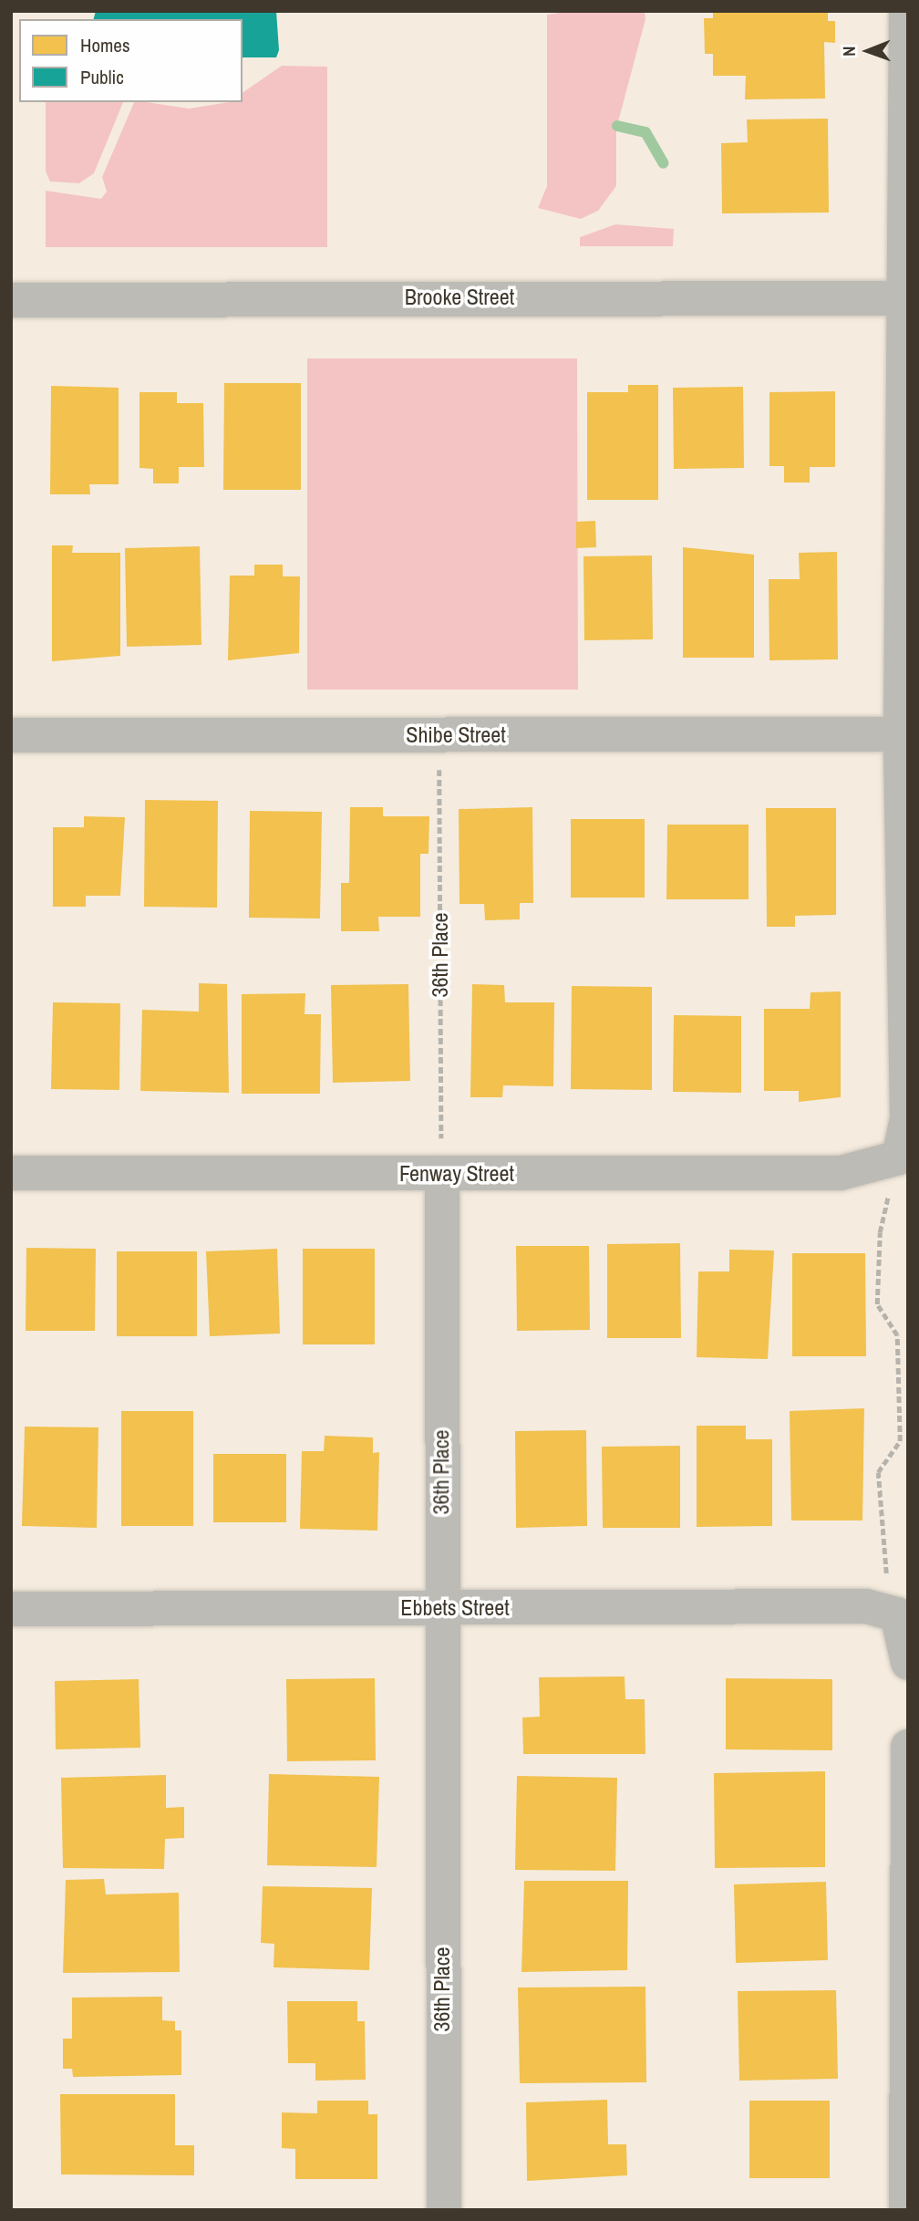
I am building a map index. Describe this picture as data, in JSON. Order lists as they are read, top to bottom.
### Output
{
  "streets": {
    "street": [
      "Brooke Street",
      "Shibe Street",
      "36th Place",
      "Fenway Street",
      "Ebbets Street"
    ]
  },
  "crossings": [
    ["Shibe Street", "36th Place"],
    ["36th Place", "Fenway Street"],
    ["36th Place", "Ebbets Street"]
  ],
  "legend": ["Homes", "Public"],
  "north": "left"
}
